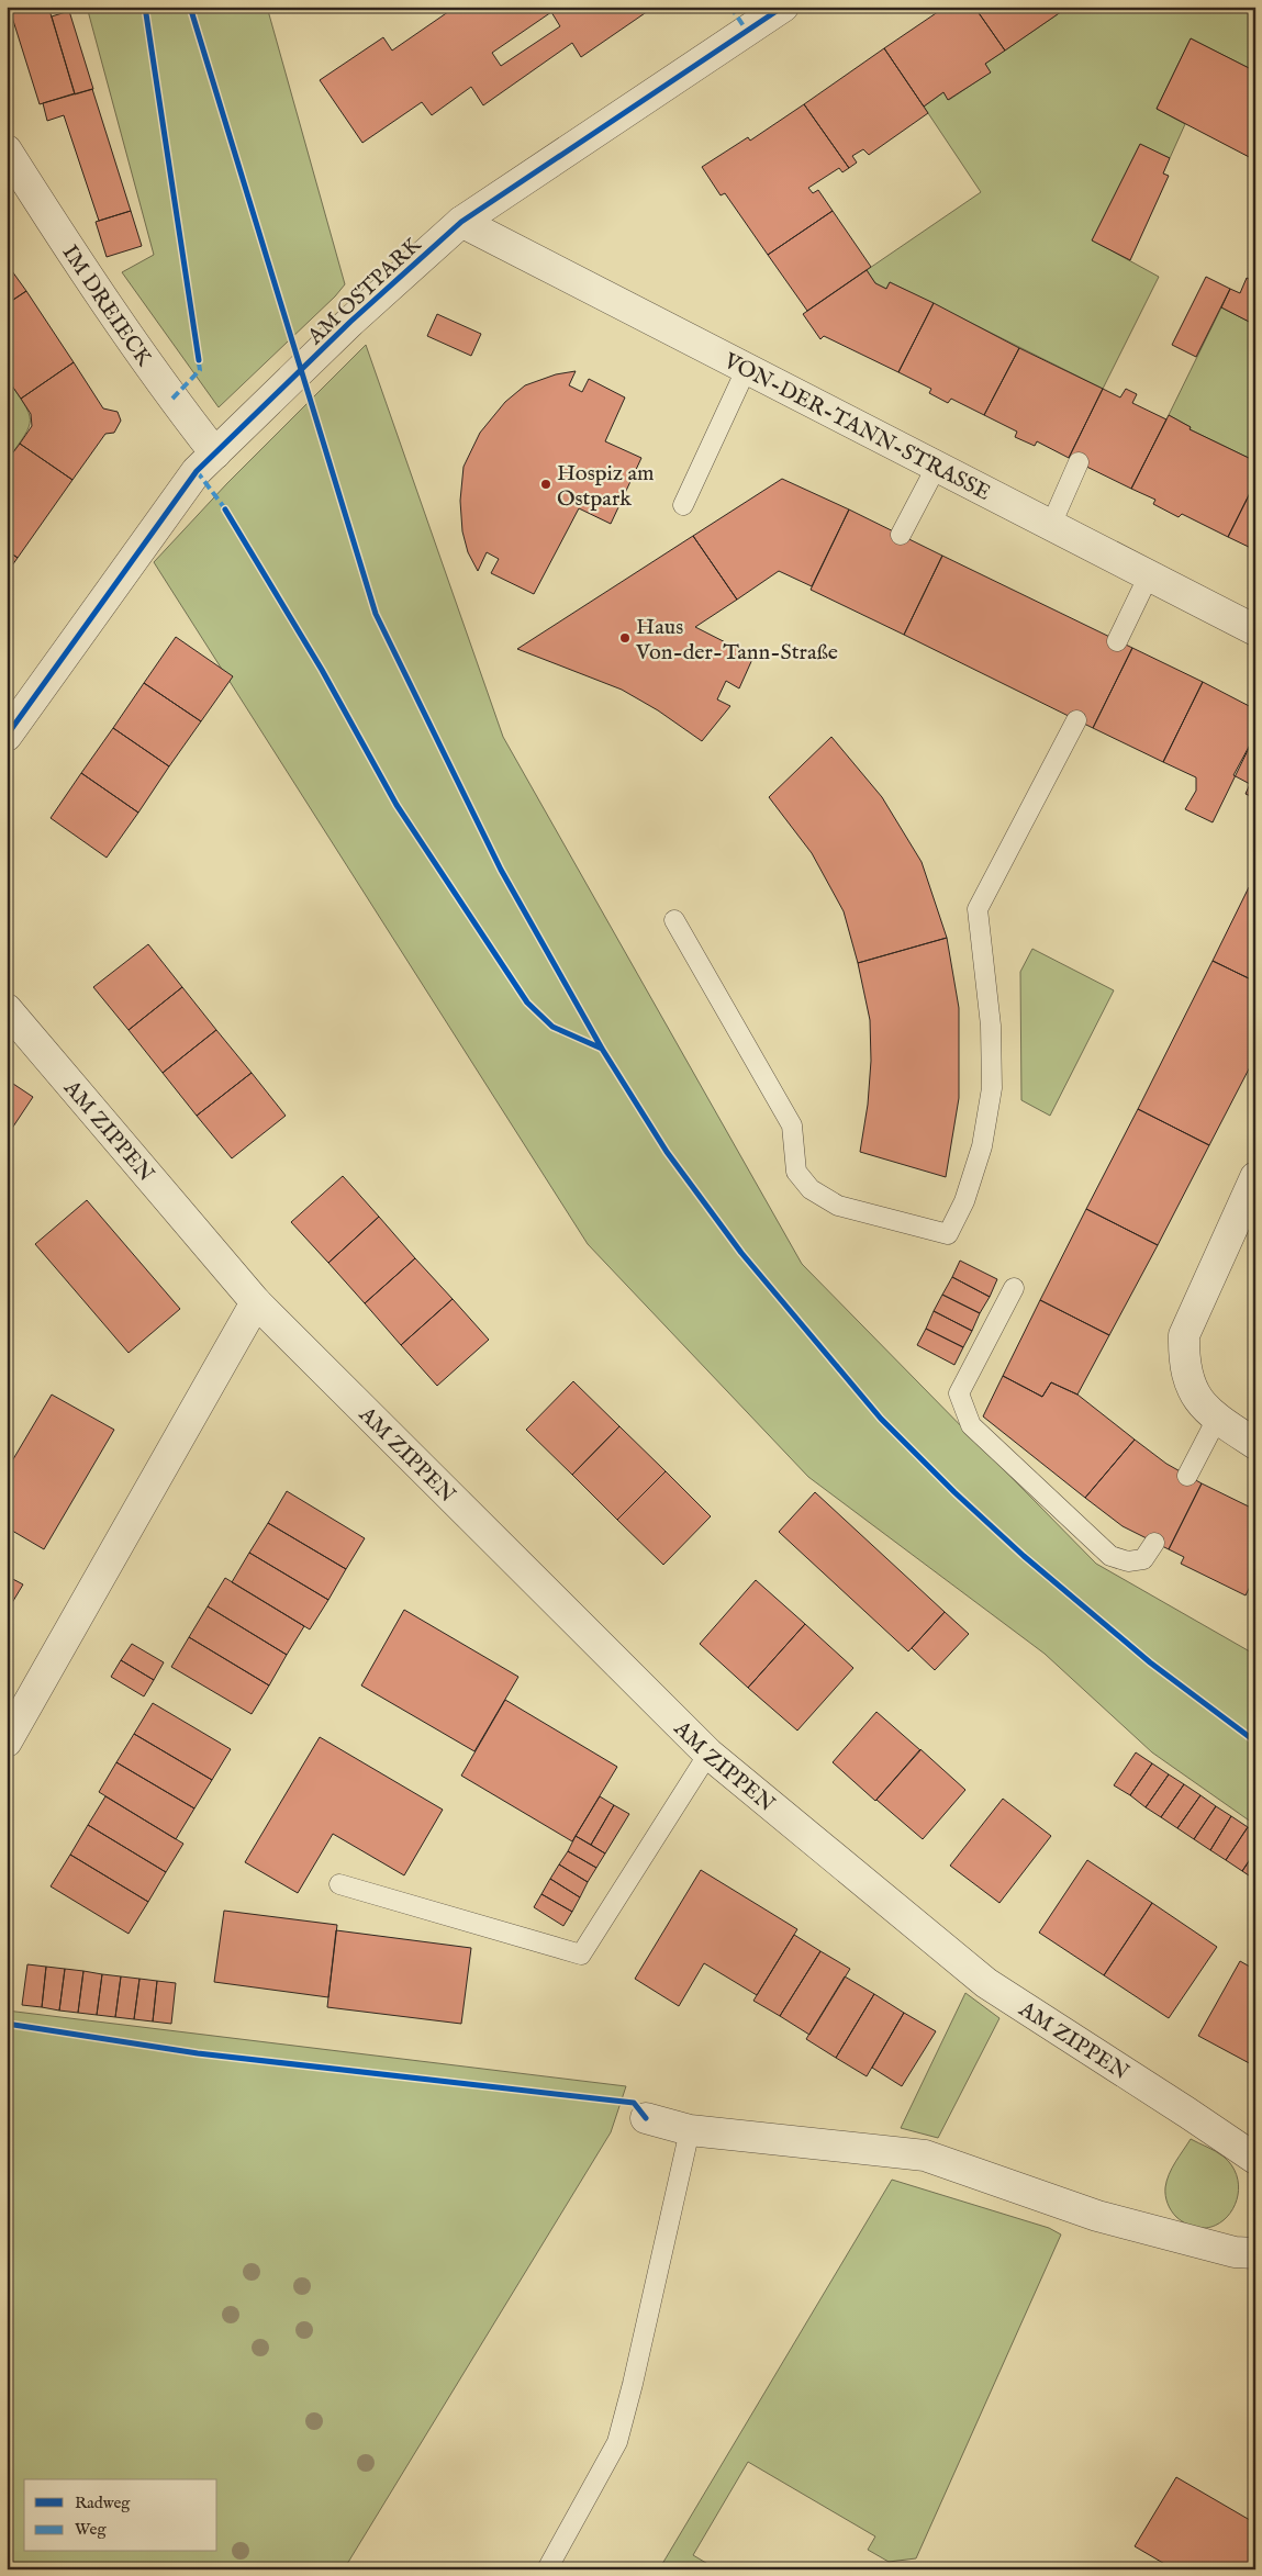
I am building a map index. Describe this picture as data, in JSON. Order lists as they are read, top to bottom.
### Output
{
  "streets": {
    "street": [
      "AM OSTPARK",
      "IM DREIECK",
      "VON-DER-TANN-STRASSE",
      "AM ZIPPEN"
    ]
  },
  "crossings": [
    ["AM OSTPARK", "IM DREIECK"],
    ["AM OSTPARK", "VON-DER-TANN-STRASSE"]
  ],
  "places": ["Hospiz am Ostpark", "Haus Von-der-Tann-Straße"],
  "legend": ["Radweg", "Weg"]
}
